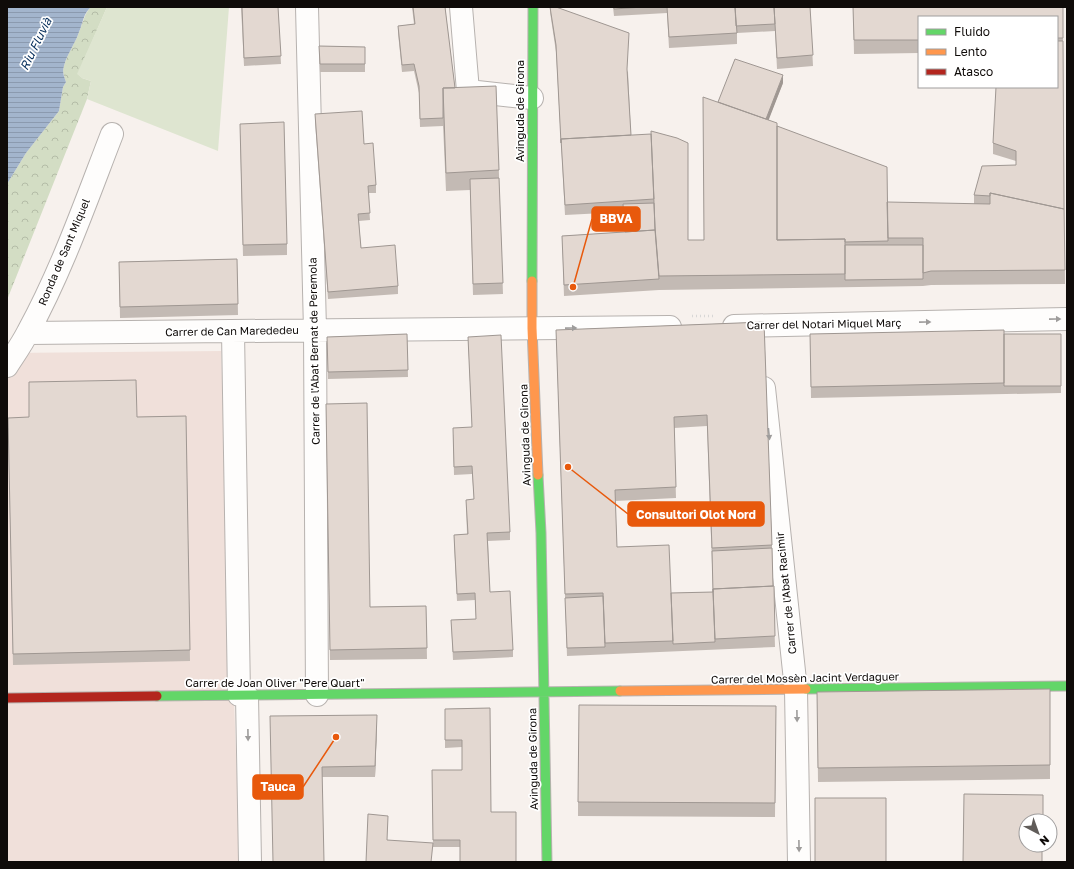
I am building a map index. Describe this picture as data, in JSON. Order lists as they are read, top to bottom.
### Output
{
  "streets": {
    "street": [
      "Avinguda de Girona",
      "Ronda de Sant Miquel",
      "Carrer del Notari Miquel Març",
      "Carrer de Can Marededeu",
      "Carrer de l'Abat Bernat de Peremola",
      "Carrer de l'Abat Racimir",
      "Carrer del Mossèn Jacint Verdaguer",
      "Carrer de Joan Oliver \"Pere Quart\""
    ]
  },
  "crossings": [
    ["Avinguda de Girona", "Carrer de Can Marededeu"],
    ["Avinguda de Girona", "Carrer del Mossèn Jacint Verdaguer"],
    ["Avinguda de Girona", "Carrer de Joan Oliver \"Pere Quart\""],
    ["Ronda de Sant Miquel", "Carrer de Can Marededeu"],
    ["Carrer de Can Marededeu", "Carrer de l'Abat Bernat de Peremola"],
    ["Carrer de l'Abat Bernat de Peremola", "Carrer de Joan Oliver \"Pere Quart\""],
    ["Carrer de l'Abat Racimir", "Carrer del Mossèn Jacint Verdaguer"],
    ["Carrer del Mossèn Jacint Verdaguer", "Carrer de Joan Oliver \"Pere Quart\""]
  ],
  "one_way": ["Carrer del Notari Miquel Març", "Carrer de l'Abat Racimir"],
  "water": ["Riu Fluvià"],
  "places": ["BBVA", "Consultori Olot Nord", "Tauca"],
  "legend": ["Fluido", "Lento", "Atasco"],
  "north": "bottom right"
}
